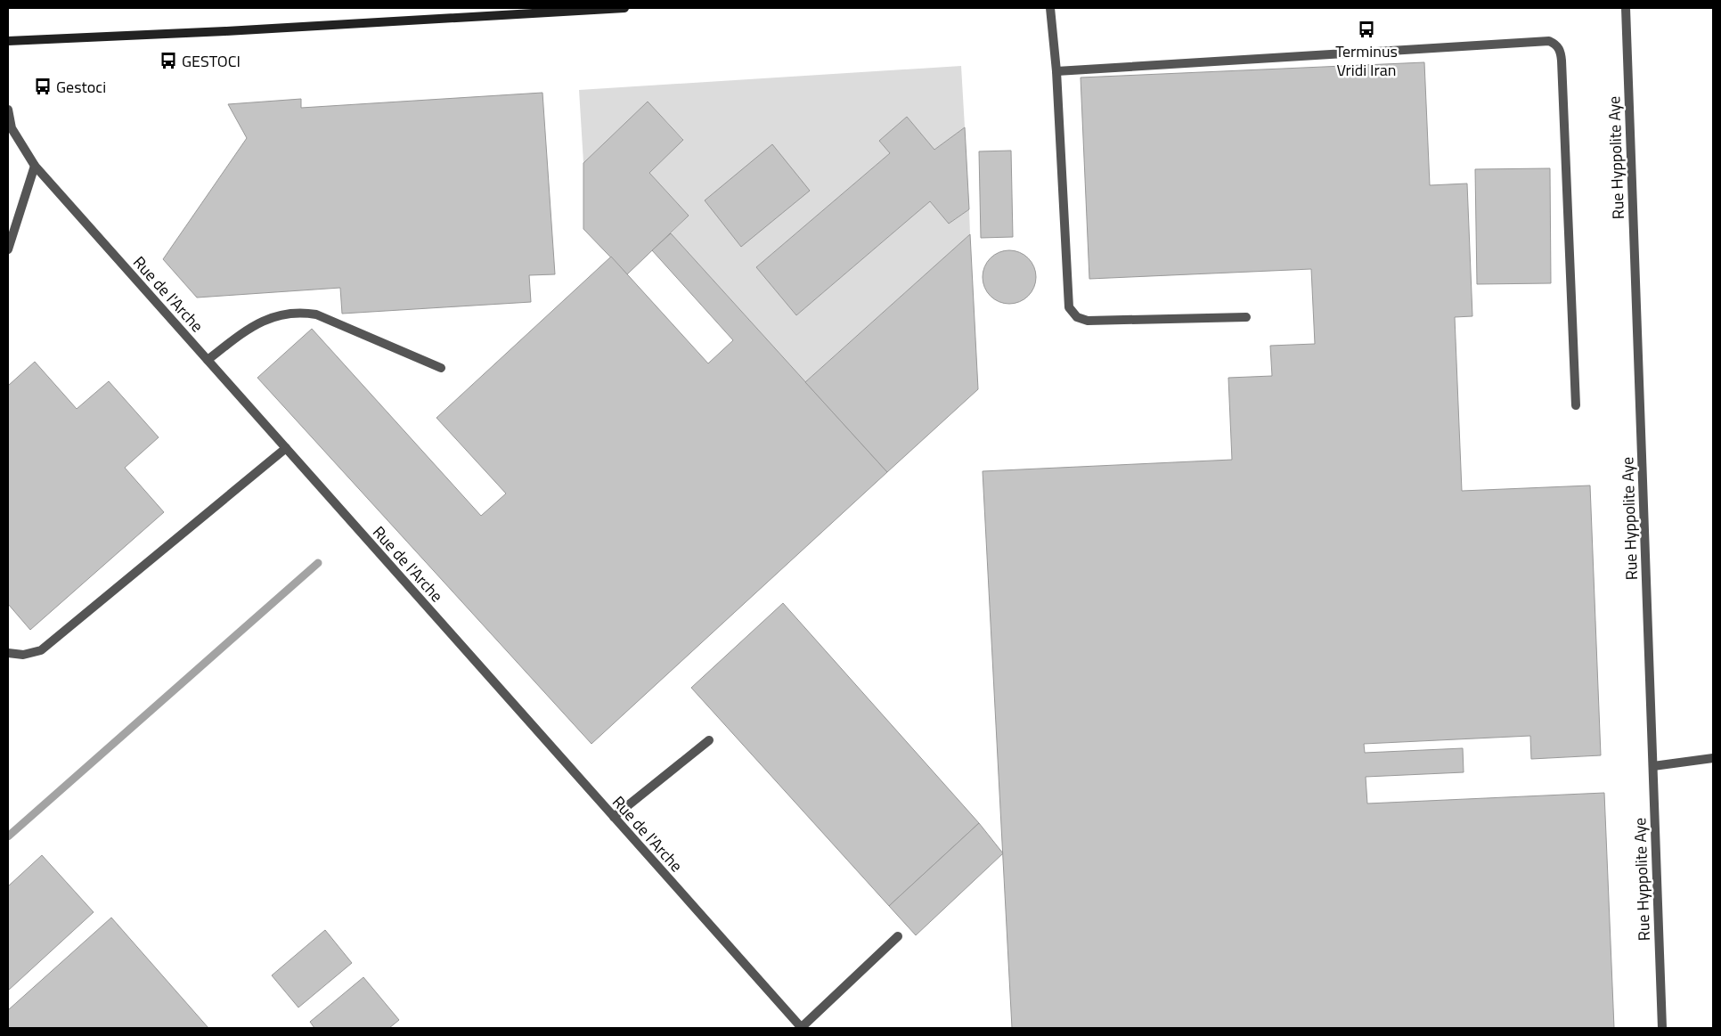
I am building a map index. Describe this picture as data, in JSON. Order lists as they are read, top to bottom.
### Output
{
  "streets": {
    "street": ["Rue Hyppolite Aye", "Rue de l'Arche"]
  },
  "places": {
    "bus stop": ["Terminus Vridi Iran", "GESTOCI", "Gestoci"]
  }
}
